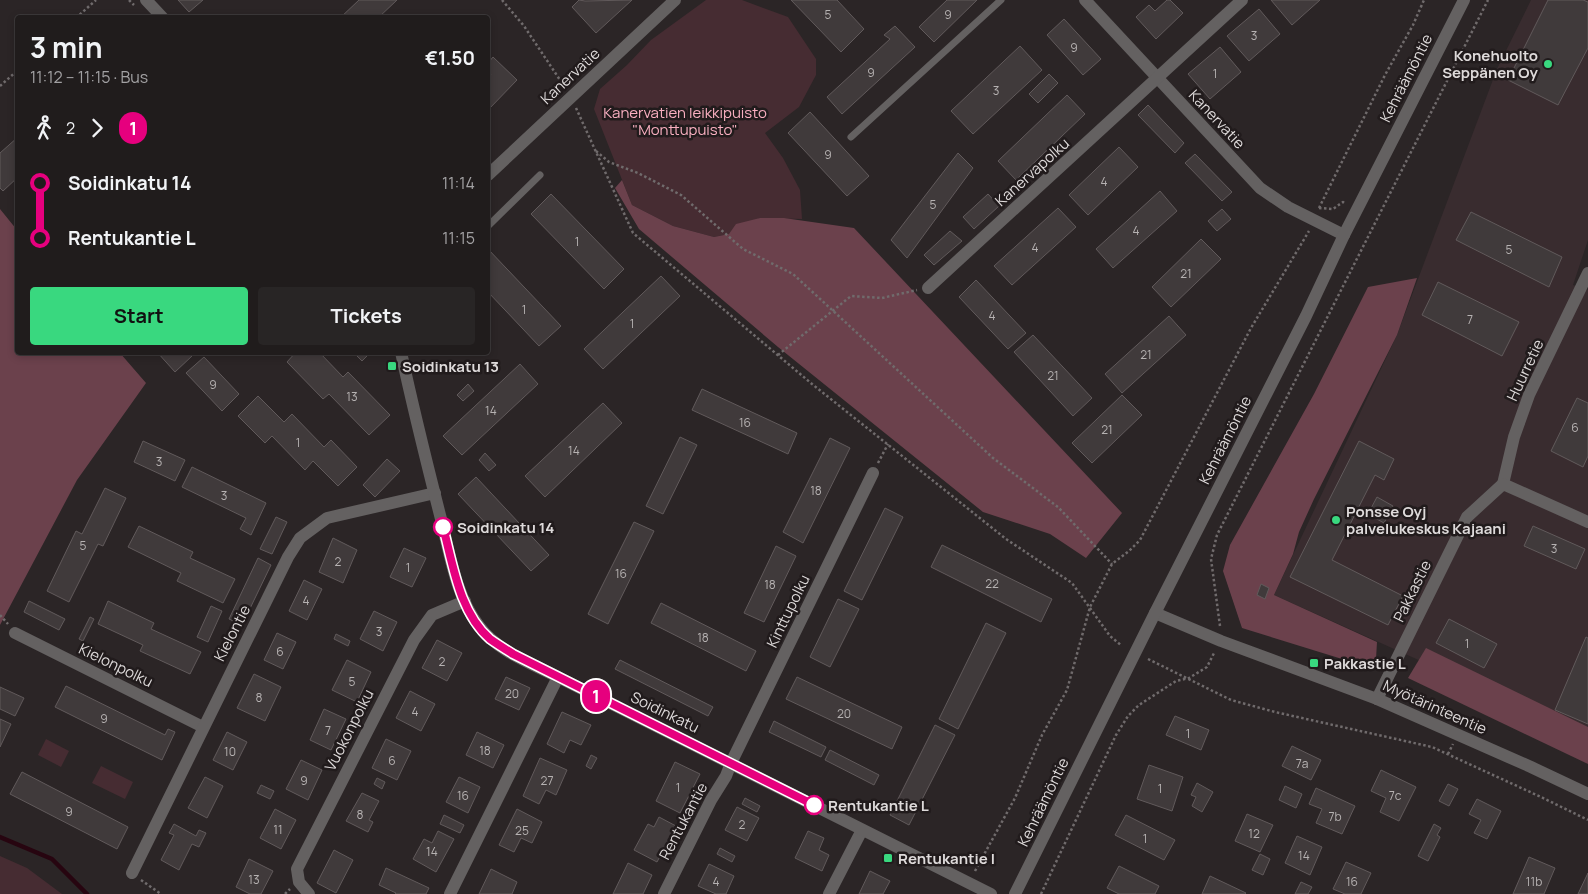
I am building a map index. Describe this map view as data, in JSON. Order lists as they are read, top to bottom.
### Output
{
  "streets": {
    "street": [
      "Kanervatie",
      "Kehräämöntie",
      "Kanervapolku",
      "Huurretie",
      "Pakkastie",
      "Kinttupolku",
      "Kielontie",
      "Kielonpolku",
      "Myötärinteentie",
      "Soidinkatu",
      "Vuokonpolku",
      "Rentukantie"
    ]
  },
  "crossings": [
    ["Kanervatie", "Kehräämöntie"],
    ["Kanervatie", "Kanervapolku"],
    ["Kehräämöntie", "Myötärinteentie"],
    ["Huurretie", "Pakkastie"],
    ["Pakkastie", "Myötärinteentie"],
    ["Kinttupolku", "Soidinkatu"],
    ["Kinttupolku", "Rentukantie"],
    ["Kielontie", "Kielonpolku"],
    ["Kielontie", "Soidinkatu"],
    ["Soidinkatu", "Vuokonpolku"],
    ["Soidinkatu", "Rentukantie"]
  ],
  "parks": ["Kanervatien leikkipuisto \"Monttupuisto\""],
  "places": {
    "other": [
      "Konehuolto Seppänen Oy",
      "Ponsse Oyj palvelukeskus Kajaani",
      "Soidinkatu 14",
      "Rentukantie L"
    ],
    "transit": ["Soidinkatu 13", "Pakkastie L", "Rentukantie I"]
  },
  "lines": ["bus line 1"],
  "house_numbers": [
    "5",
    "9",
    "3",
    "9",
    "9",
    "1",
    "3",
    "9",
    "4",
    "5",
    "4",
    "1",
    "4",
    "5",
    "21",
    "1",
    "4",
    "7",
    "1",
    "21",
    "21",
    "9",
    "13",
    "14",
    "16",
    "6",
    "21",
    "1",
    "14",
    "3",
    "18",
    "3",
    "5",
    "3",
    "2",
    "1",
    "16",
    "22",
    "18",
    "4",
    "3",
    "18",
    "1",
    "6",
    "2",
    "5",
    "20",
    "8",
    "4",
    "20",
    "9",
    "7",
    "1",
    "18",
    "10",
    "6",
    "7a",
    "9",
    "27",
    "1",
    "1",
    "16",
    "7c",
    "9",
    "8",
    "7b",
    "2",
    "11",
    "25",
    "12",
    "1",
    "14",
    "14",
    "13",
    "4",
    "16",
    "11b"
  ],
  "page": {
    "on_map": "1",
    "heading": ["3 min", "11:12 – 11:15 · Bus", "€1.50"],
    "legs": ["2", "1"],
    "list": [
      {
        "name": "Soidinkatu 14",
        "value": "11:14"
      },
      {
        "name": "Rentukantie L",
        "value": "11:15"
      }
    ],
    "buttons": ["Start", "Tickets"]
  }
}
